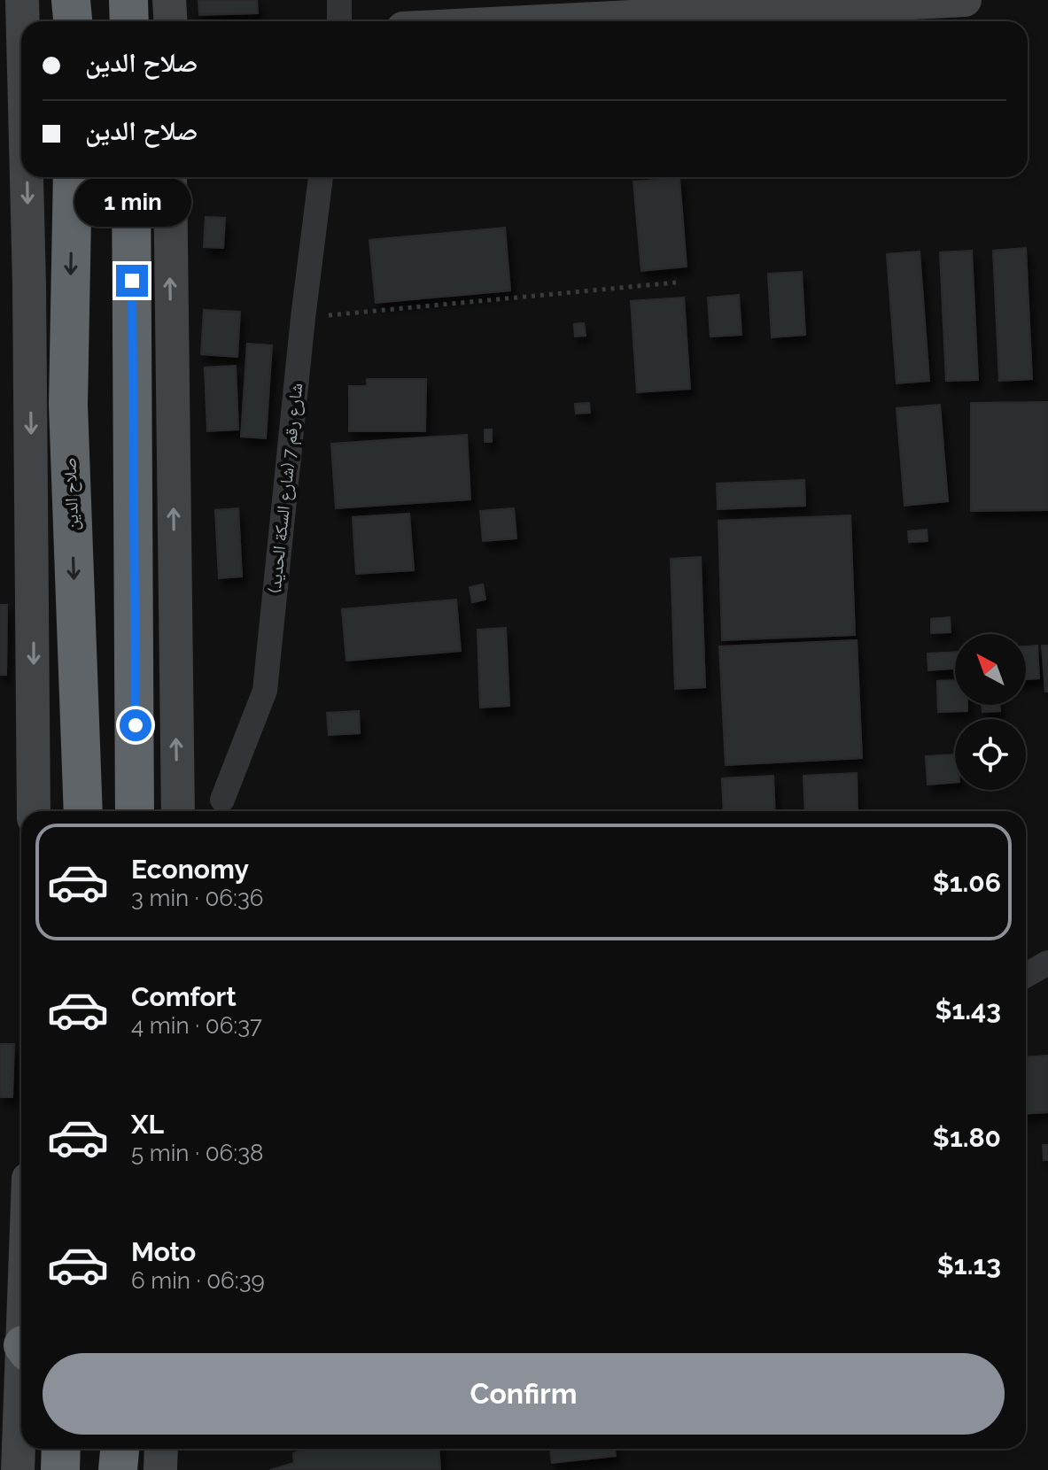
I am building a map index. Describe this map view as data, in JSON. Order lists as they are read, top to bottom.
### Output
{
  "streets": {
    "highway": ["صلاح الدين"],
    "street": ["شارع رقم 7 (شارع السكة الحديد)"]
  },
  "north": "top left",
  "page": {
    "banner": ["صلاح الدين", "صلاح الدين"],
    "bubble": "1 min",
    "list": [
      {
        "name": "Economy",
        "note": "3 min · 06:36",
        "value": "$1.06"
      },
      {
        "name": "Comfort",
        "note": "4 min · 06:37",
        "value": "$1.43"
      },
      {
        "name": "XL",
        "note": "5 min · 06:38",
        "value": "$1.80"
      },
      {
        "name": "Moto",
        "note": "6 min · 06:39",
        "value": "$1.13"
      }
    ],
    "buttons": "Confirm"
  }
}
